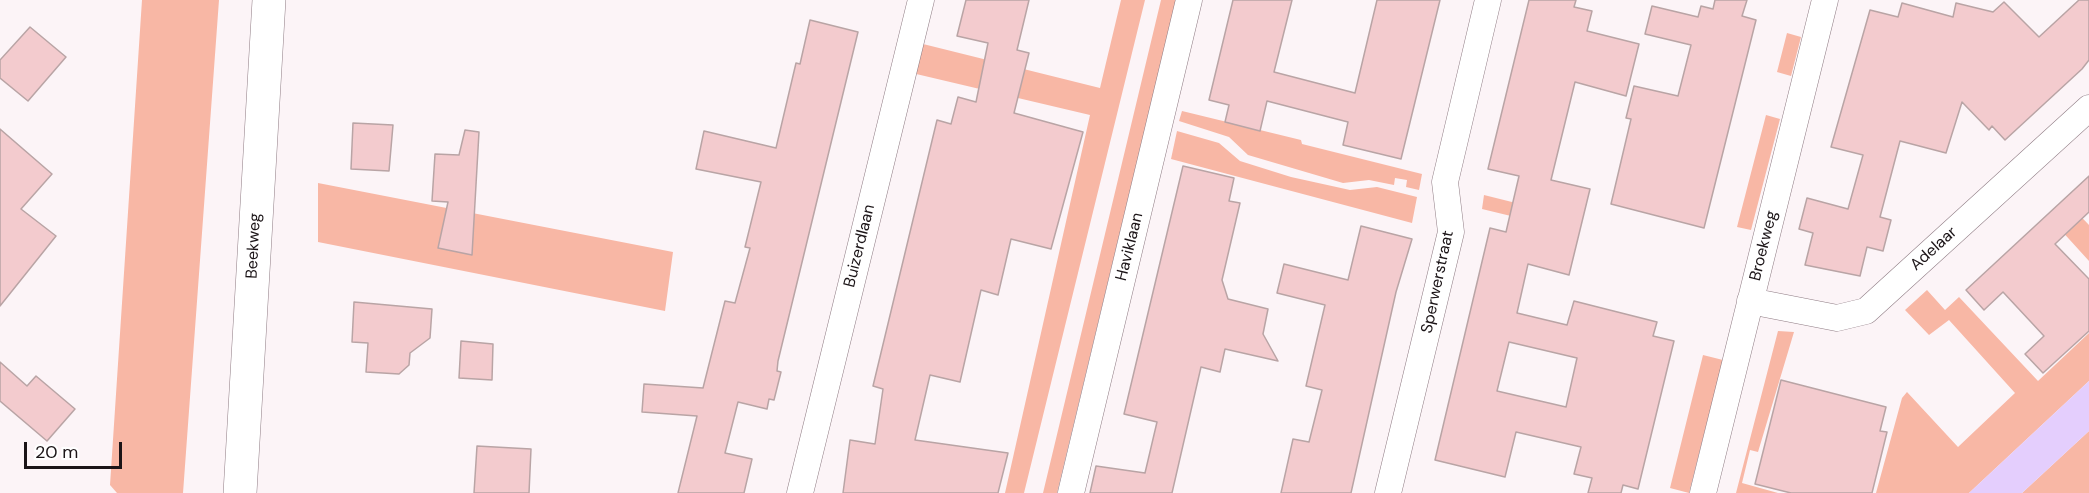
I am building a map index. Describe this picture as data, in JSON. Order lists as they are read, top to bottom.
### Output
{
  "streets": {
    "main road": ["Beekweg"],
    "street": [
      "Buizerdlaan",
      "Broekweg",
      "Haviklaan",
      "Adelaar",
      "Sperwerstraat"
    ]
  },
  "crossings": [
    ["Broekweg", "Adelaar"]
  ],
  "scale_bar": "20 m"
}
